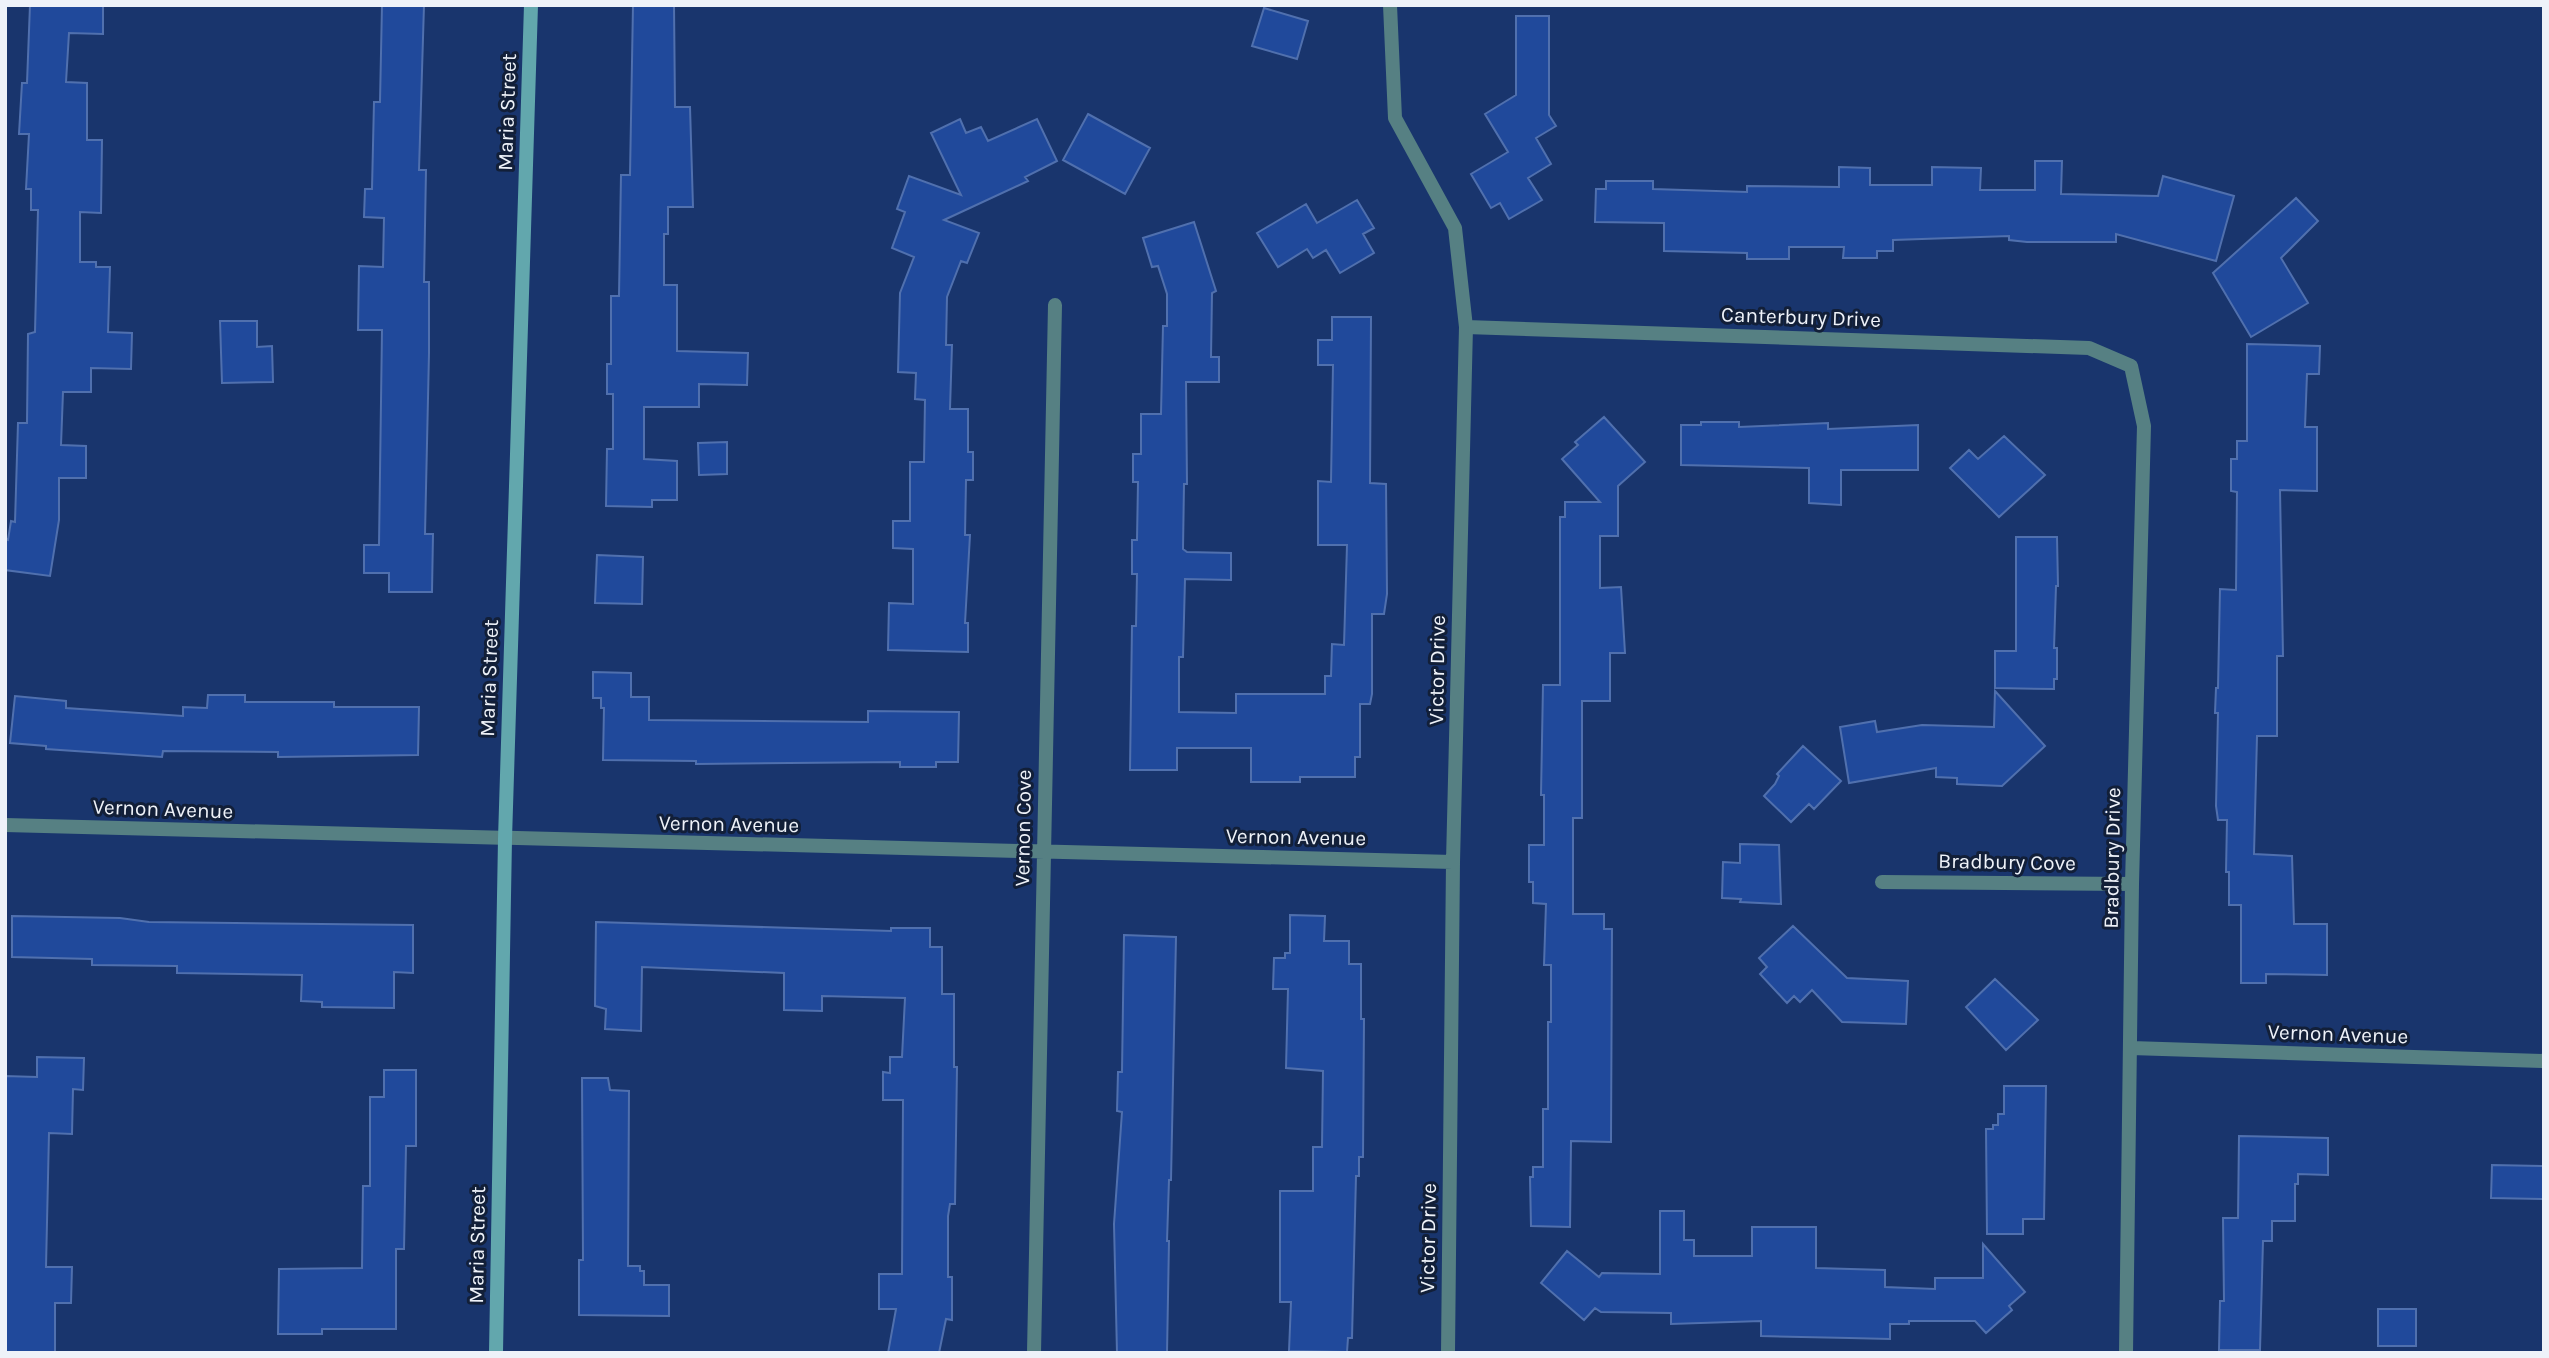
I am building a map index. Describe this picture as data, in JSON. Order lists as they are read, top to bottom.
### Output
{
  "streets": {
    "street": [
      "Maria Street",
      "Canterbury Drive",
      "Victor Drive",
      "Vernon Avenue",
      "Vernon Cove",
      "Bradbury Drive",
      "Bradbury Cove"
    ]
  },
  "crossings": [
    ["Maria Street", "Vernon Avenue"],
    ["Canterbury Drive", "Victor Drive"],
    ["Canterbury Drive", "Bradbury Drive"],
    ["Victor Drive", "Vernon Avenue"],
    ["Vernon Avenue", "Vernon Cove"],
    ["Vernon Avenue", "Bradbury Drive"],
    ["Bradbury Drive", "Bradbury Cove"]
  ]
}
